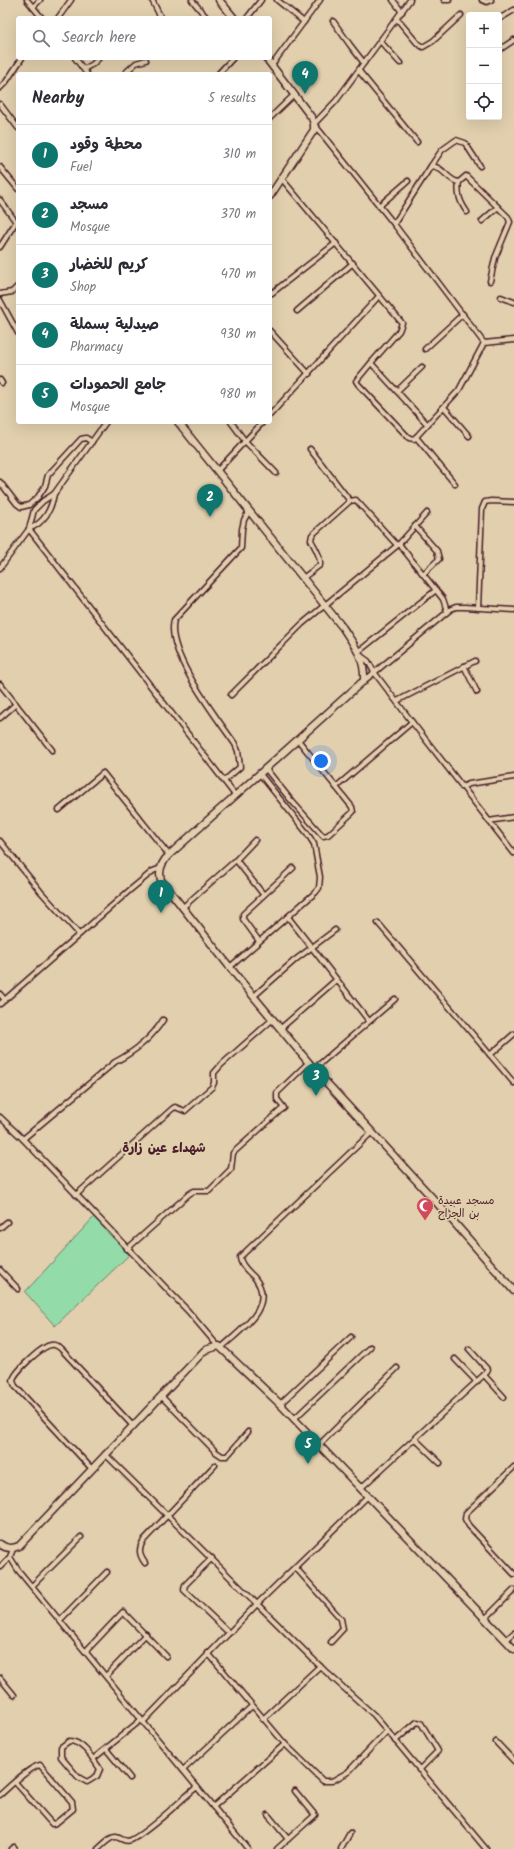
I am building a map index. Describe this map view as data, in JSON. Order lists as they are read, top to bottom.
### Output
{
  "districts": ["شهداء عين زارة"],
  "places": {
    "mosque": ["مسجد عبيدة بن الجراح"]
  },
  "page": {
    "map_buttons": ["+", "−"],
    "search": "Search here",
    "pins": [
      "4",
      "2",
      "1",
      "3",
      "5"
    ],
    "heading": ["Nearby", "5 results"],
    "list": [
      {
        "mark": "1",
        "name": "محطة وقود",
        "note": "Fuel",
        "value": "310 m"
      },
      {
        "mark": "2",
        "name": "مسجد",
        "note": "Mosque",
        "value": "370 m"
      },
      {
        "mark": "3",
        "name": "كريم للخضار",
        "note": "Shop",
        "value": "470 m"
      },
      {
        "mark": "4",
        "name": "صيدلية بسملة",
        "note": "Pharmacy",
        "value": "930 m"
      },
      {
        "mark": "5",
        "name": "جامع الحمودات",
        "note": "Mosque",
        "value": "980 m"
      }
    ]
  }
}
